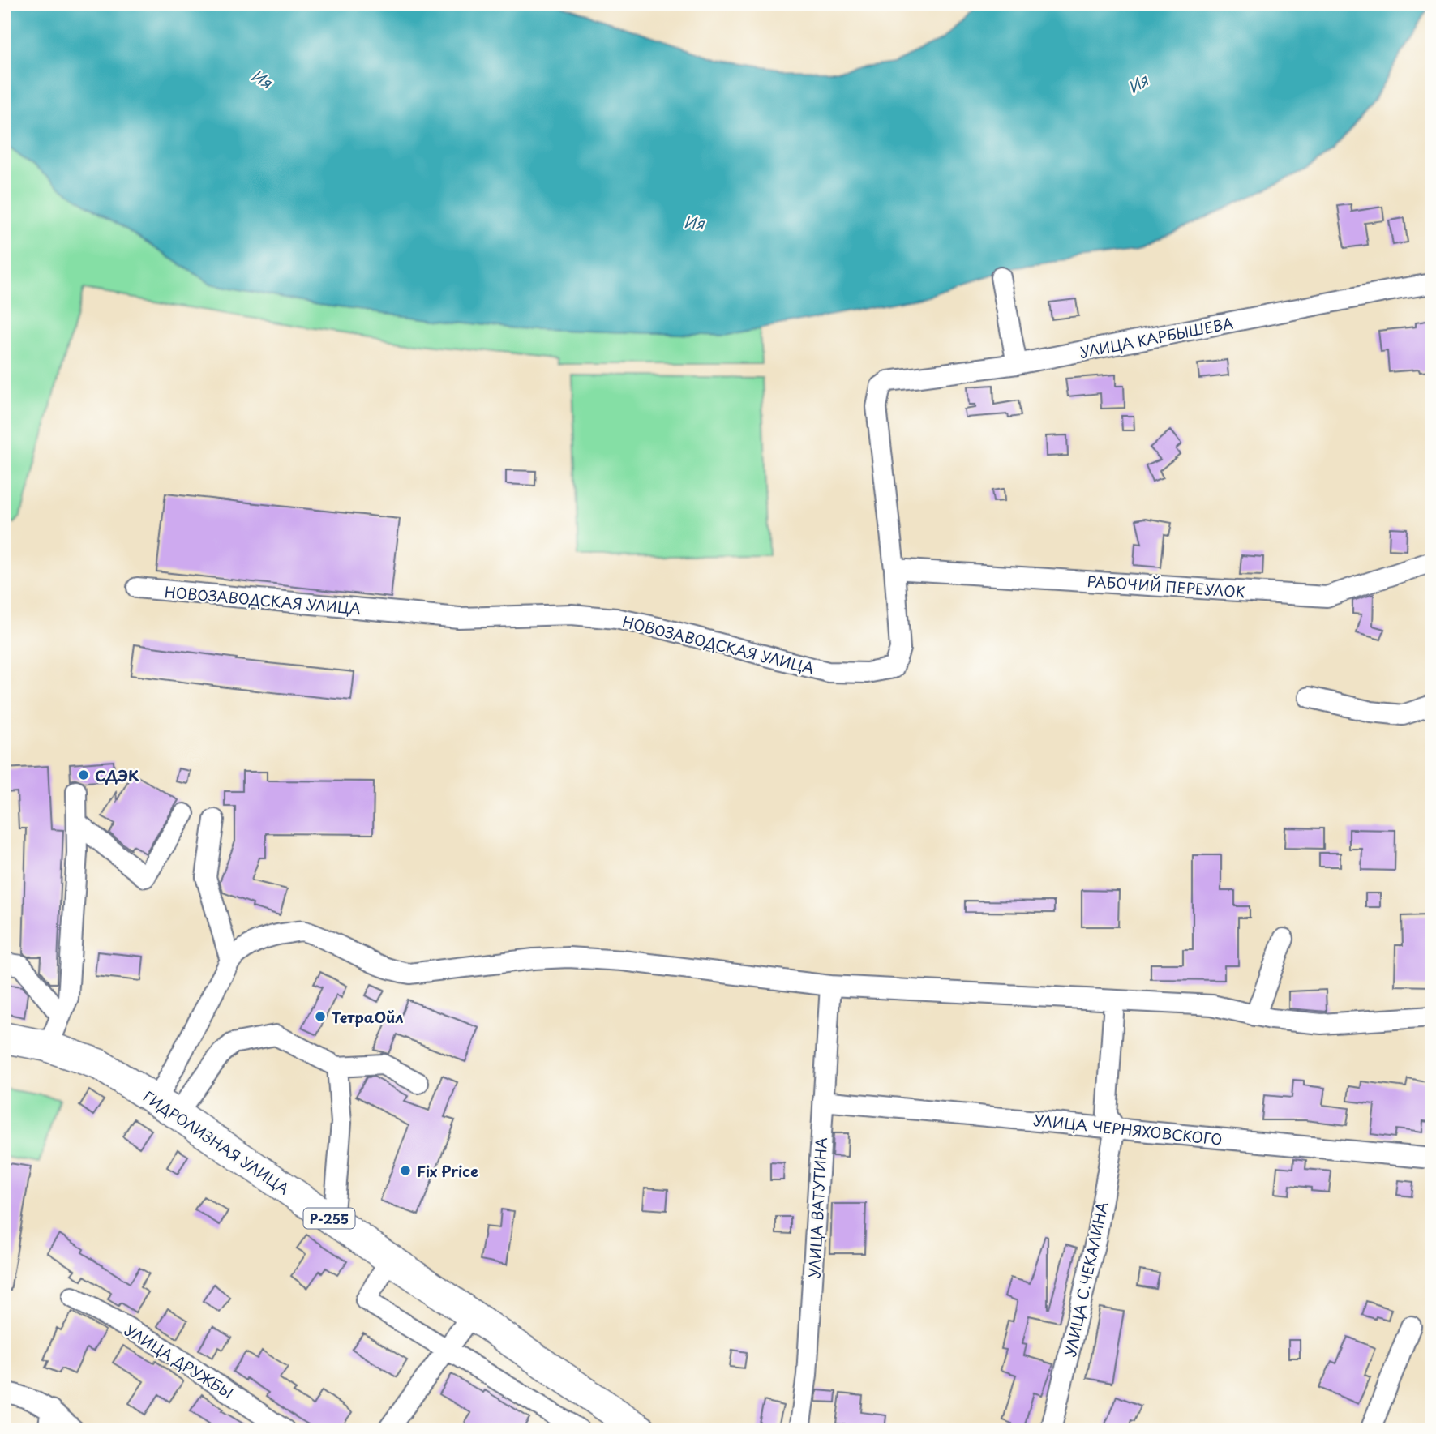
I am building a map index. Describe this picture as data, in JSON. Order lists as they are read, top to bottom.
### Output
{
  "streets": {
    "highway": ["ГИДРОЛИЗНАЯ УЛИЦА", "Р-255"],
    "street": [
      "УЛИЦА КАРБЫШЕВА",
      "РАБОЧИЙ ПЕРЕУЛОК",
      "НОВОЗАВОДСКАЯ УЛИЦА",
      "УЛИЦА ЧЕРНЯХОВСКОГО",
      "УЛИЦА ВАТУТИНА",
      "УЛИЦА С.ЧЕКАЛИНА",
      "УЛИЦА ДРУЖБЫ"
    ]
  },
  "crossings": [
    ["УЛИЦА КАРБЫШЕВА", "РАБОЧИЙ ПЕРЕУЛОК"],
    ["УЛИЦА КАРБЫШЕВА", "НОВОЗАВОДСКАЯ УЛИЦА"],
    ["РАБОЧИЙ ПЕРЕУЛОК", "НОВОЗАВОДСКАЯ УЛИЦА"],
    ["УЛИЦА ЧЕРНЯХОВСКОГО", "УЛИЦА ВАТУТИНА"],
    ["УЛИЦА ЧЕРНЯХОВСКОГО", "УЛИЦА С.ЧЕКАЛИНА"]
  ],
  "water": ["Ия"],
  "places": ["СДЭК", "ТетраОйл", "Fix Price"]
}
